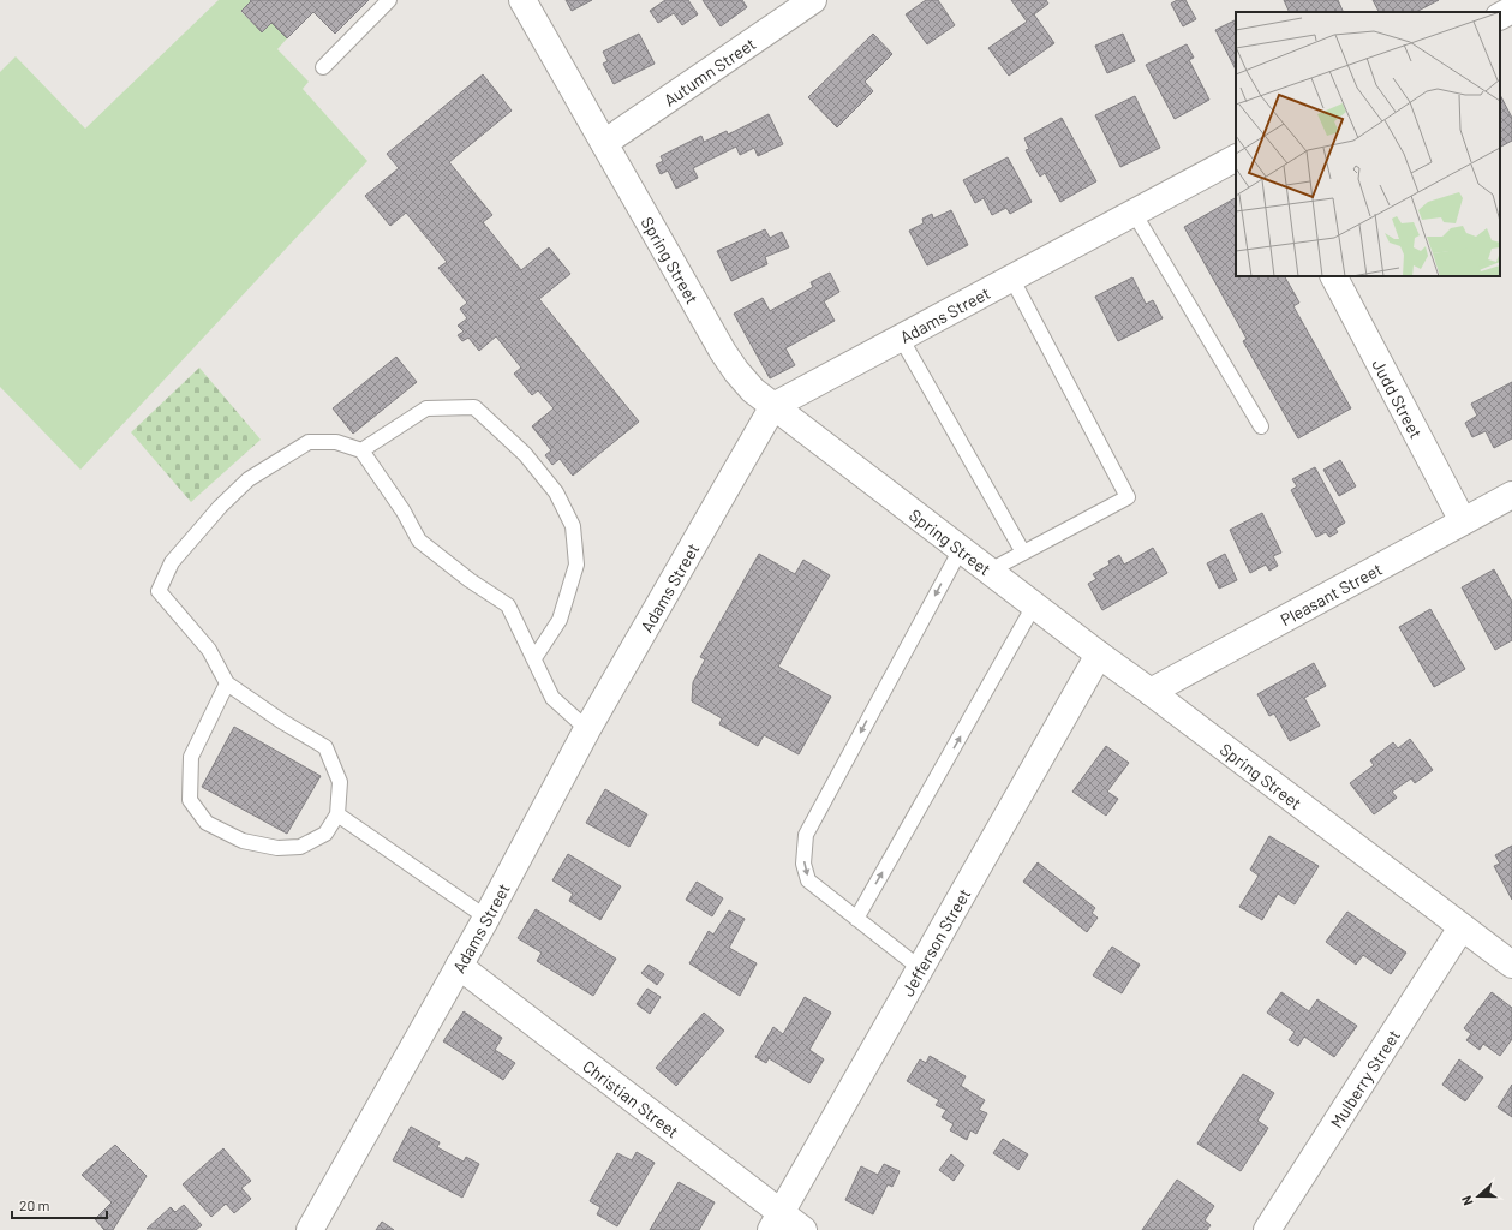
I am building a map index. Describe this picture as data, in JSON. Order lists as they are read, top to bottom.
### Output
{
  "streets": {
    "street": [
      "Autumn Street",
      "Spring Street",
      "Adams Street",
      "Judd Street",
      "Pleasant Street",
      "Jefferson Street",
      "Mulberry Street",
      "Christian Street"
    ]
  },
  "crossings": [
    ["Autumn Street", "Spring Street"],
    ["Spring Street", "Adams Street"],
    ["Spring Street", "Pleasant Street"],
    ["Spring Street", "Jefferson Street"],
    ["Spring Street", "Mulberry Street"],
    ["Adams Street", "Christian Street"],
    ["Judd Street", "Pleasant Street"],
    ["Jefferson Street", "Christian Street"]
  ],
  "scale_bar": "20 m",
  "north": "left"
}
